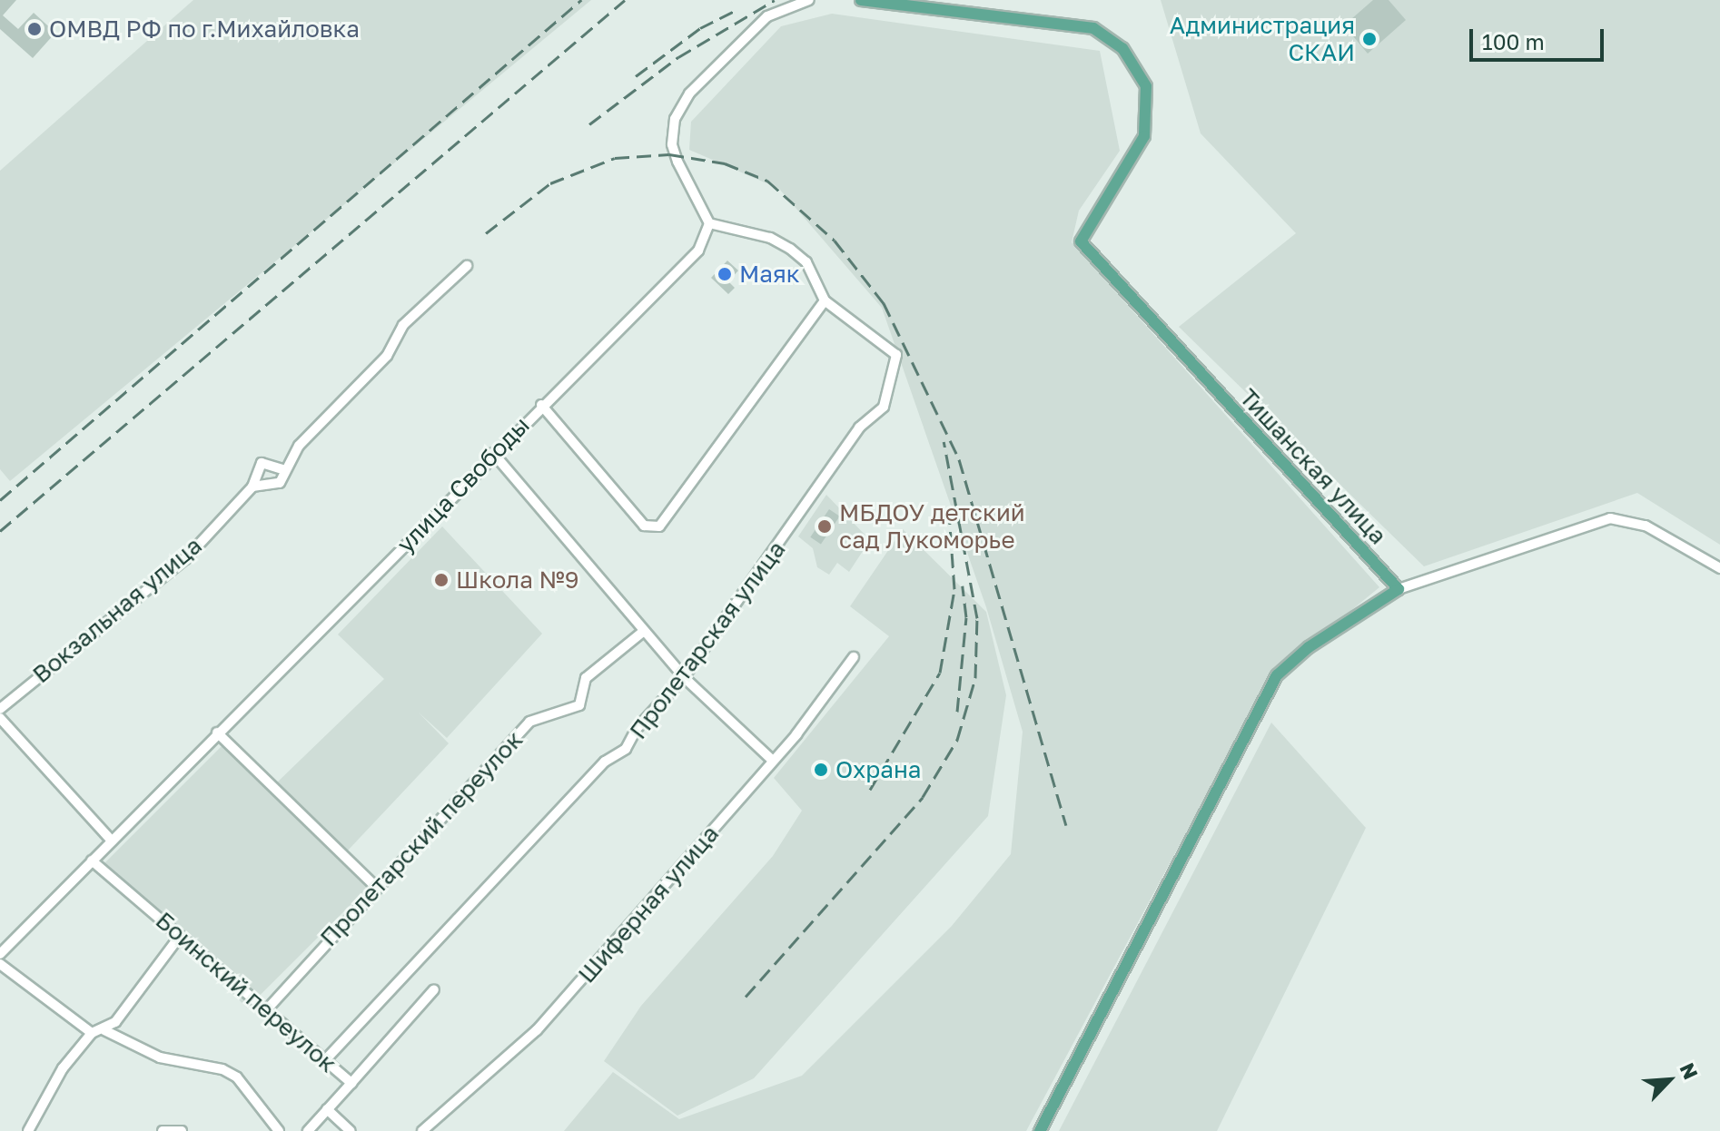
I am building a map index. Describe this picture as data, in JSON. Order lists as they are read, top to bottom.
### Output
{
  "streets": {
    "main road": ["Тишанская улица"],
    "street": [
      "улица Свободы",
      "Вокзальная улица",
      "Пролетарская улица",
      "Пролетарский переулок",
      "Шиферная улица",
      "Боинский переулок"
    ]
  },
  "crossings": [
    ["улица Свободы", "Боинский переулок"],
    ["Пролетарская улица", "Боинский переулок"],
    ["Пролетарский переулок", "Боинский переулок"]
  ],
  "places": [
    "ОМВД РФ по г.Михайловка",
    "Администрация СКАИ",
    "Mаяк",
    "МБДОУ детский сад Лукоморье",
    "Школа №9",
    "Охрана"
  ],
  "scale_bar": "100 m",
  "north": "top right"
}
